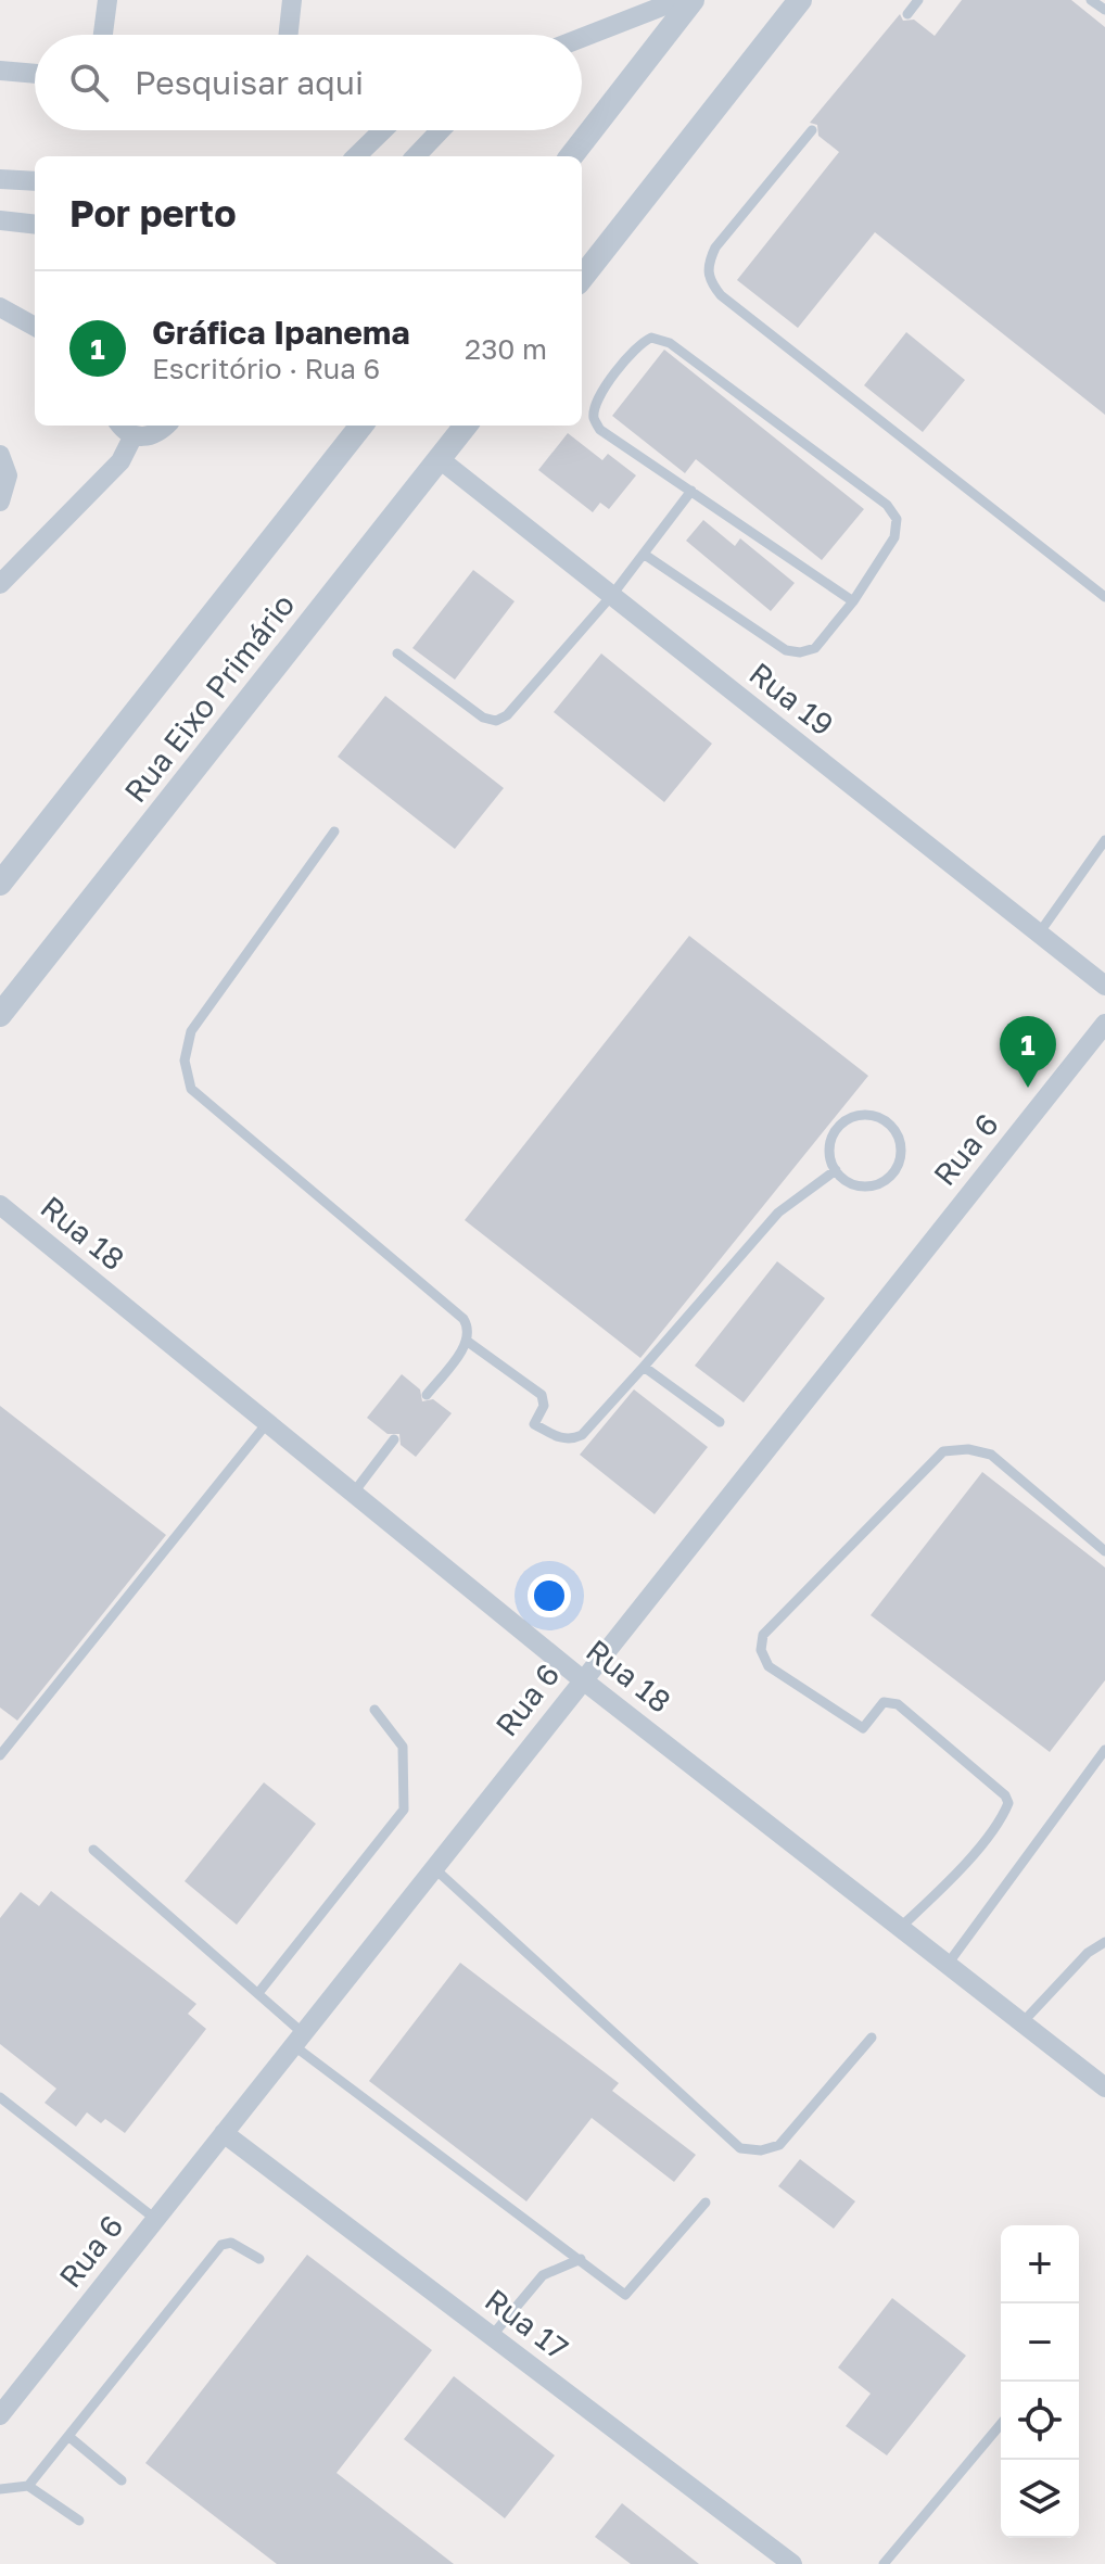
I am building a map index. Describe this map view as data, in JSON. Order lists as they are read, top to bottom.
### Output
{
  "streets": {
    "street": [
      "Rua Eixo Primário",
      "Rua 19",
      "Rua 6",
      "Rua 18",
      "Rua 17"
    ]
  },
  "crossings": [
    ["Rua Eixo Primário", "Rua 19"],
    ["Rua 6", "Rua 18"],
    ["Rua 6", "Rua 17"]
  ],
  "page": {
    "search": "Pesquisar aqui",
    "heading": "Por perto",
    "list": [
      {
        "mark": "1",
        "name": "Gráfica Ipanema",
        "note": "Escritório · Rua 6",
        "value": "230 m"
      }
    ],
    "pins": "1",
    "map_buttons": ["+", "−"]
  }
}
